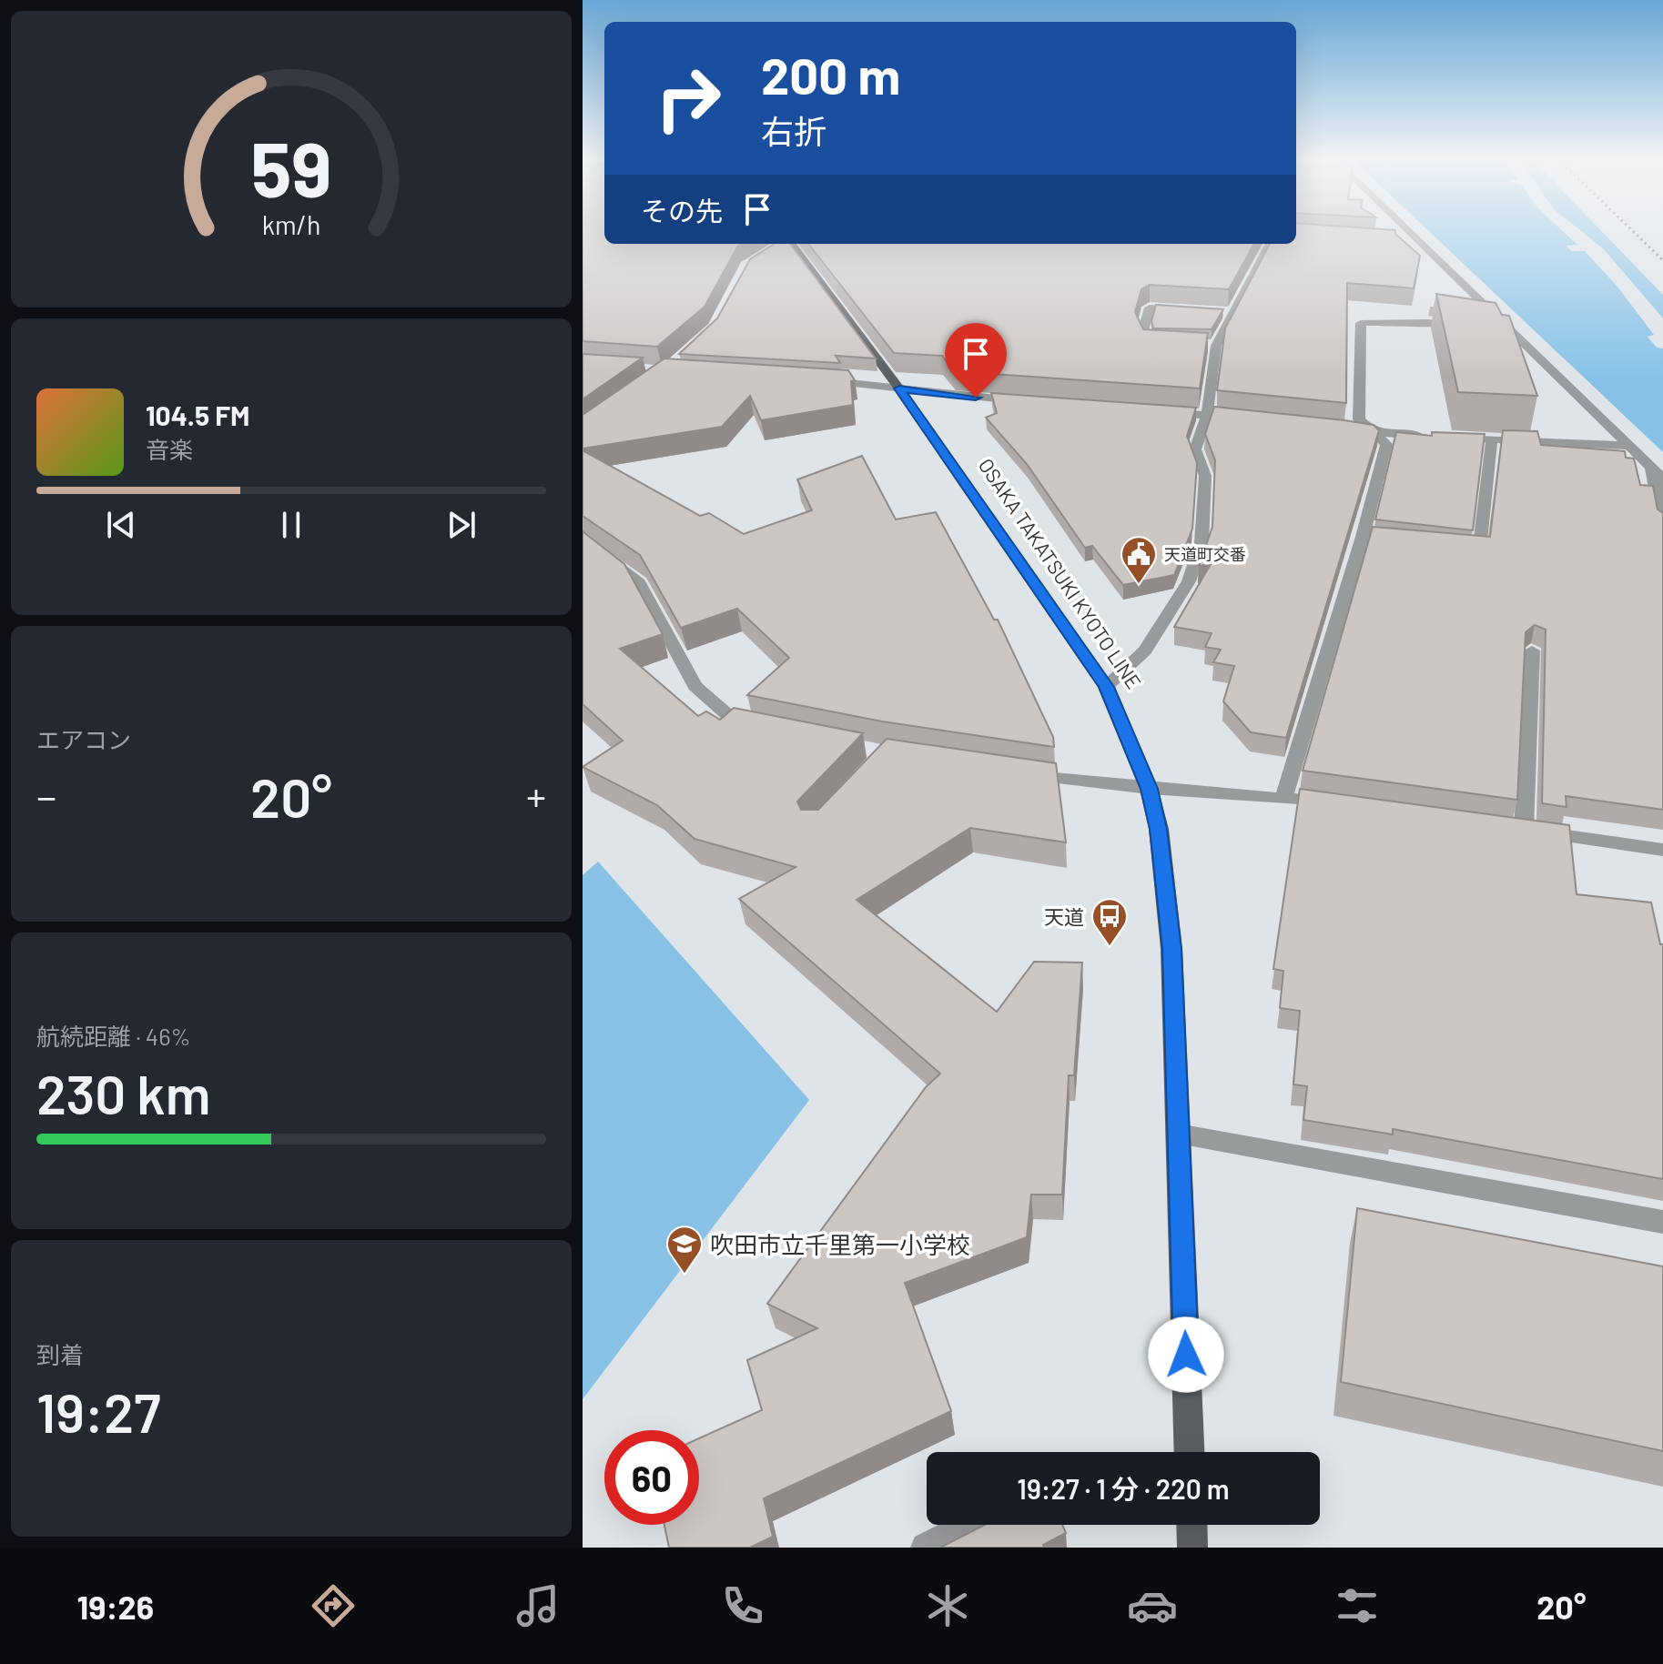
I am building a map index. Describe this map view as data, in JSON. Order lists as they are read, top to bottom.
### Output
{
  "streets": {
    "main road": ["OSAKA TAKATSUKI KYOTO LINE"]
  },
  "places": {
    "public building": ["天道町交番"],
    "bus stop": ["天道"],
    "school or university": ["吹田市立千里第一小学校"]
  },
  "page": {
    "turn": ["200 m", "右折"],
    "then": "その先",
    "song": ["104.5 FM", "音楽"],
    "tile": [
      "エアコン",
      ["航続距離 · 46%", "230 km"],
      ["到着", "19:27"]
    ],
    "heat": ["−", "20°", "+"],
    "limit": "60",
    "trip": "19:27 · 1 分 · 220 m",
    "tabs": ["19:26", "20°"],
    "gauge": ["59", "km/h"]
  }
}
